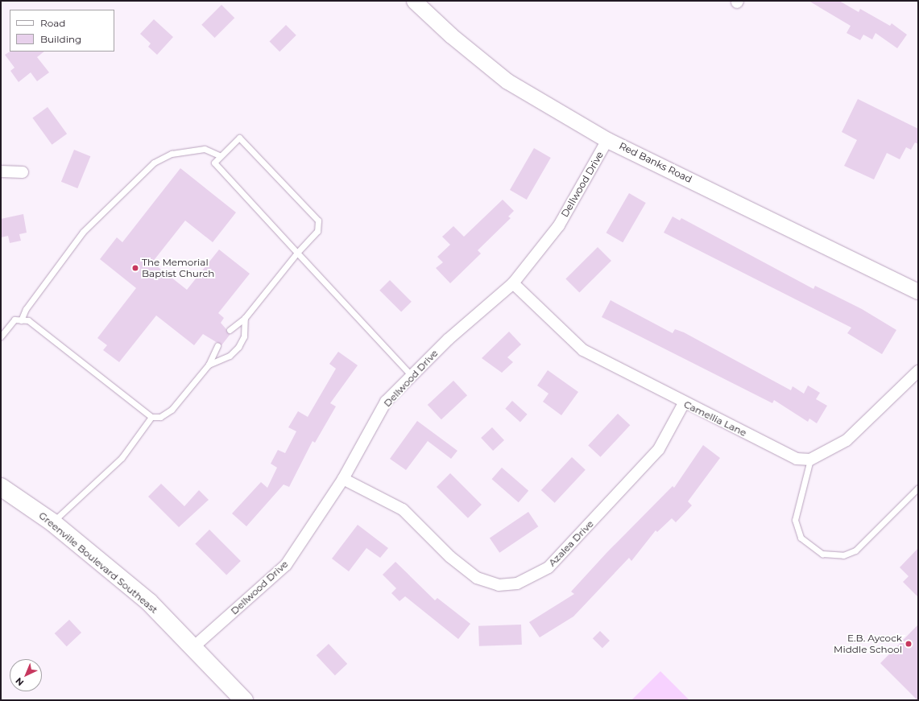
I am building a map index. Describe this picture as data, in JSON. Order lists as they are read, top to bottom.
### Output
{
  "streets": {
    "highway": ["Greenville Boulevard Southeast"],
    "street": [
      "Red Banks Road",
      "Dellwood Drive",
      "Camellia Lane",
      "Azalea Drive"
    ]
  },
  "crossings": [
    ["Red Banks Road", "Dellwood Drive"],
    ["Dellwood Drive", "Camellia Lane"],
    ["Dellwood Drive", "Azalea Drive"],
    ["Dellwood Drive", "Greenville Boulevard Southeast"],
    ["Camellia Lane", "Azalea Drive"]
  ],
  "places": ["The Memorial Baptist Church", "E.B. Aycock Middle School"],
  "legend": ["Road", "Building"],
  "north": "bottom left"
}
